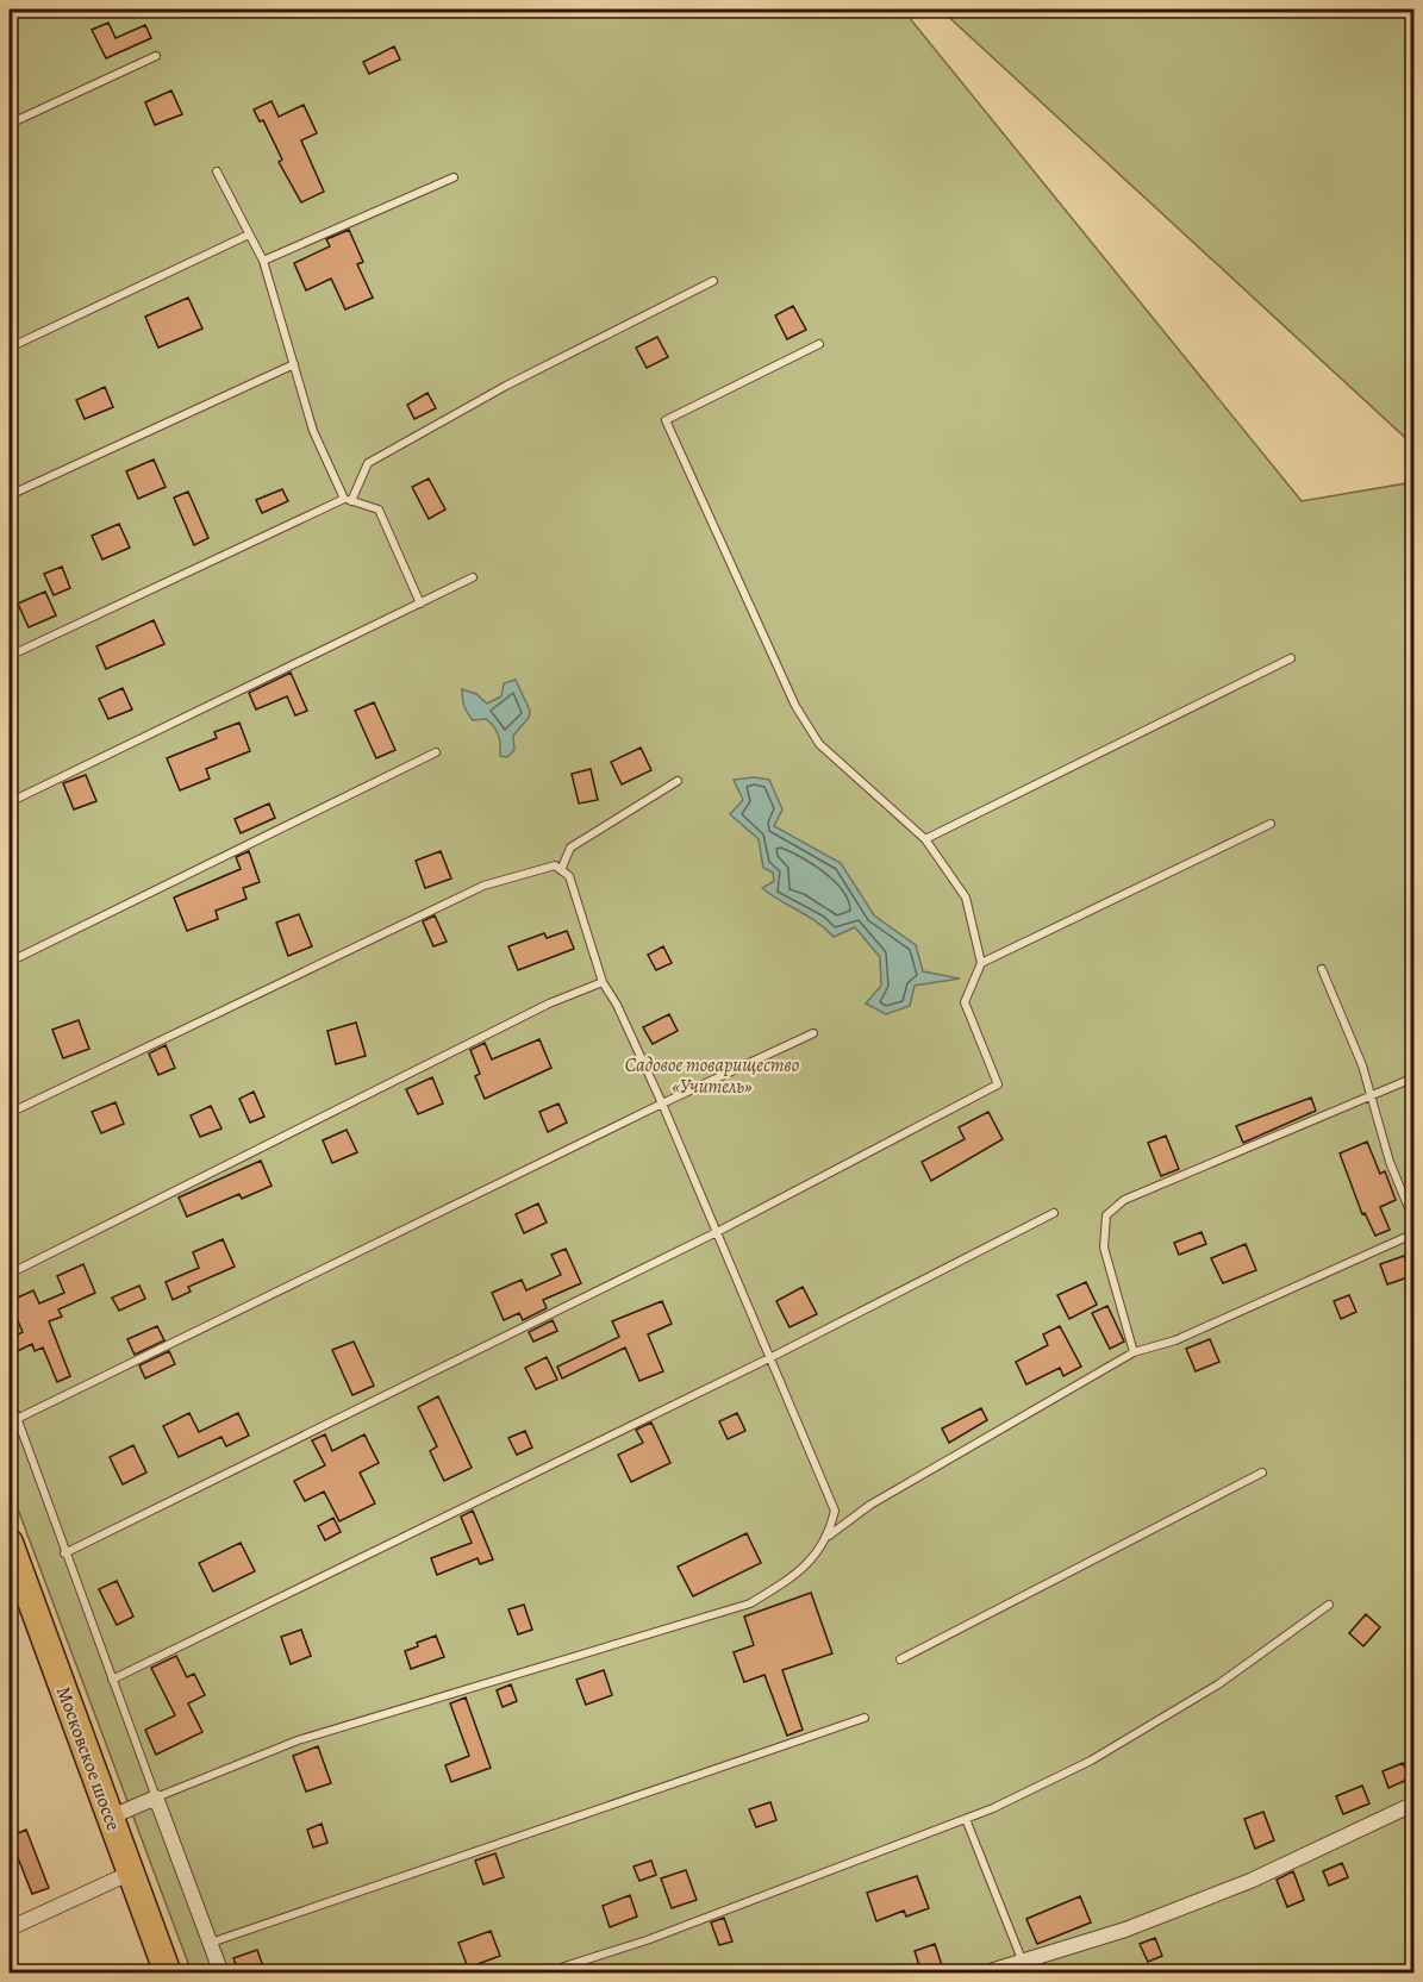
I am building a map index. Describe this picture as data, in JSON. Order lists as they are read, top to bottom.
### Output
{
  "streets": {
    "highway": ["Московское шоссе"]
  },
  "parks": ["Садовое товарищество «Учитель»"]
}
